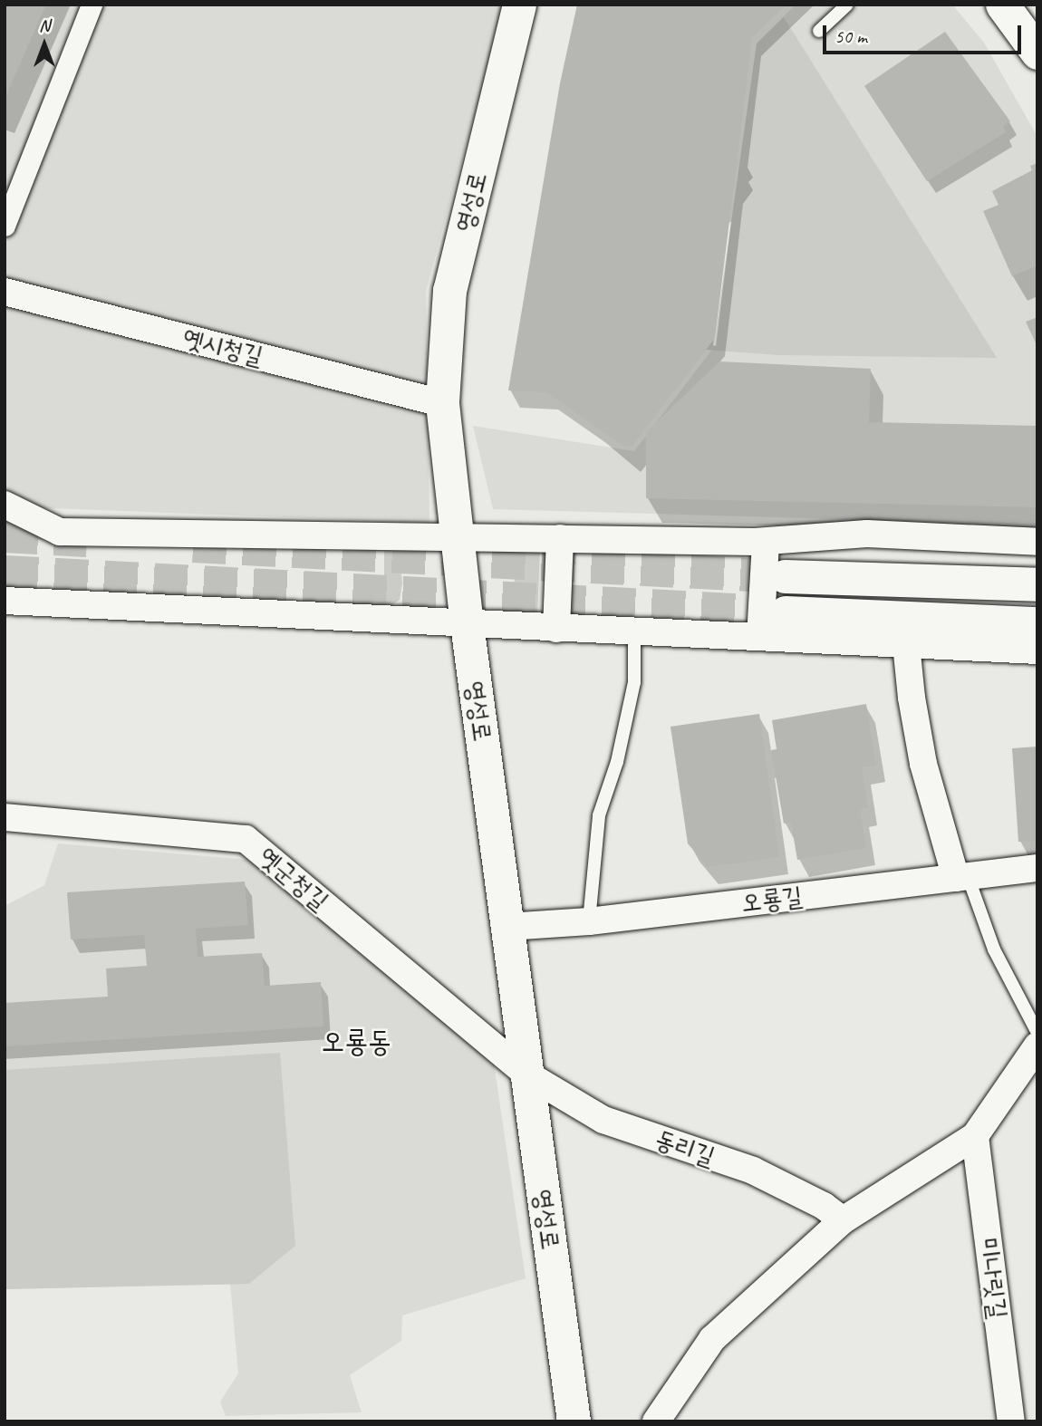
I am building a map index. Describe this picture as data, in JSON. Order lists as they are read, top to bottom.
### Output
{
  "streets": {
    "street": [
      "영성로",
      "옛시청길",
      "옛군청길",
      "오룡길",
      "동리길",
      "미나릿길"
    ]
  },
  "crossings": [
    ["영성로", "옛시청길"],
    ["영성로", "옛군청길"],
    ["영성로", "오룡길"],
    ["영성로", "동리길"],
    ["옛군청길", "동리길"]
  ],
  "districts": ["오룡동"],
  "scale_bar": "50 m",
  "north": "top"
}
